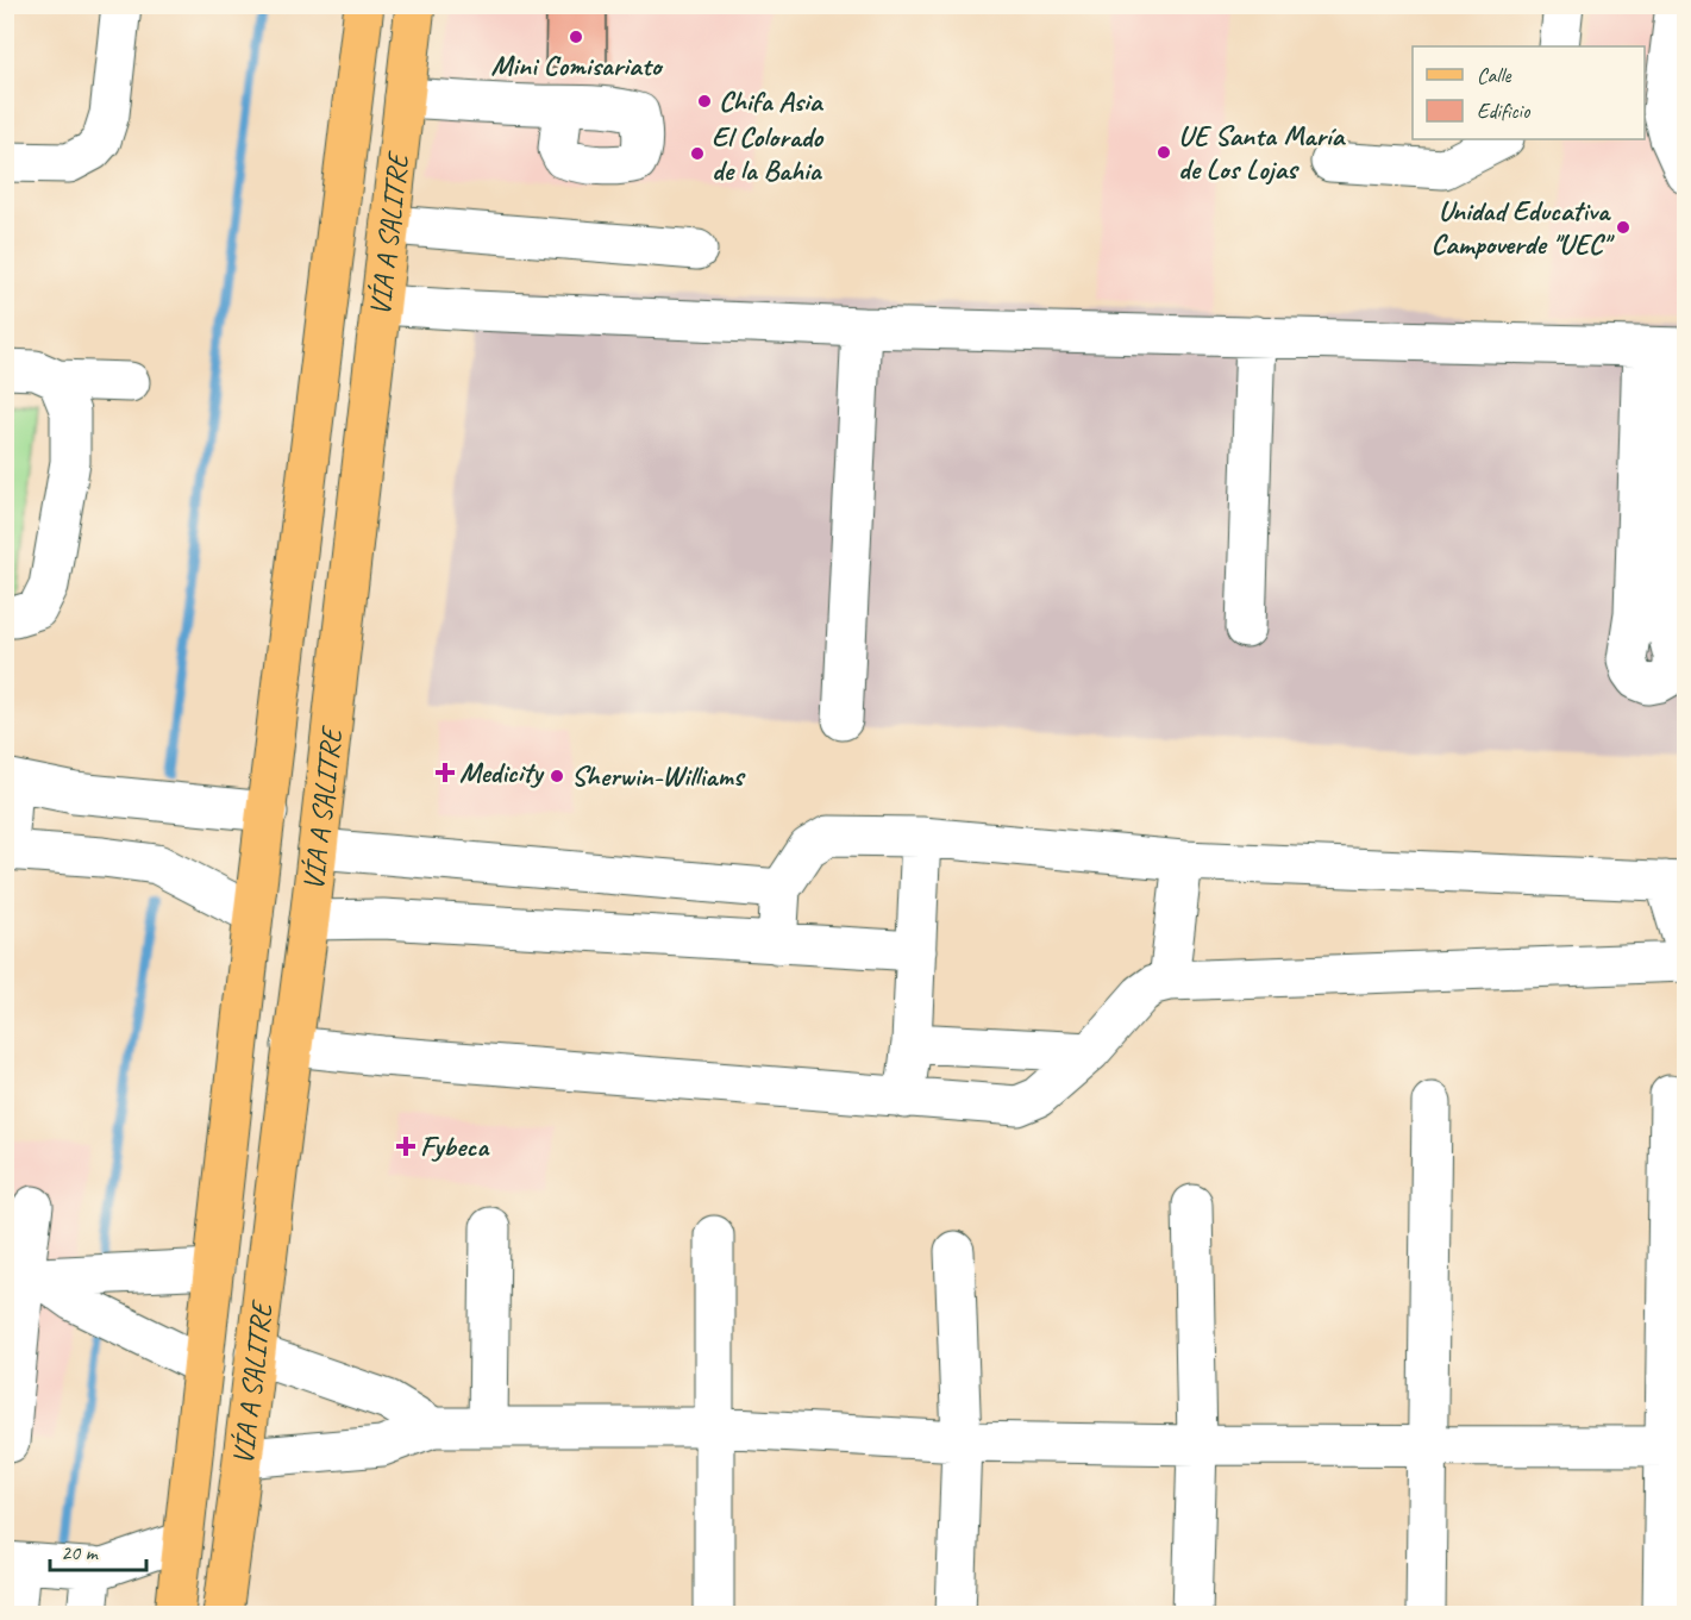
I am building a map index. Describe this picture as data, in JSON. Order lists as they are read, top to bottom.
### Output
{
  "streets": {
    "main road": ["VÍA A SALITRE"]
  },
  "places": {
    "other": [
      "Mini Comisariato",
      "Chifa Asia",
      "UE Santa María de Los Lojas",
      "El Colorado de la Bahia",
      "Unidad Educativa Campoverde \"UEC\"",
      "Sherwin-Williams"
    ],
    "health": ["Medicity", "Fybeca"]
  },
  "legend": ["Calle", "Edificio"],
  "scale_bar": "20 m"
}
